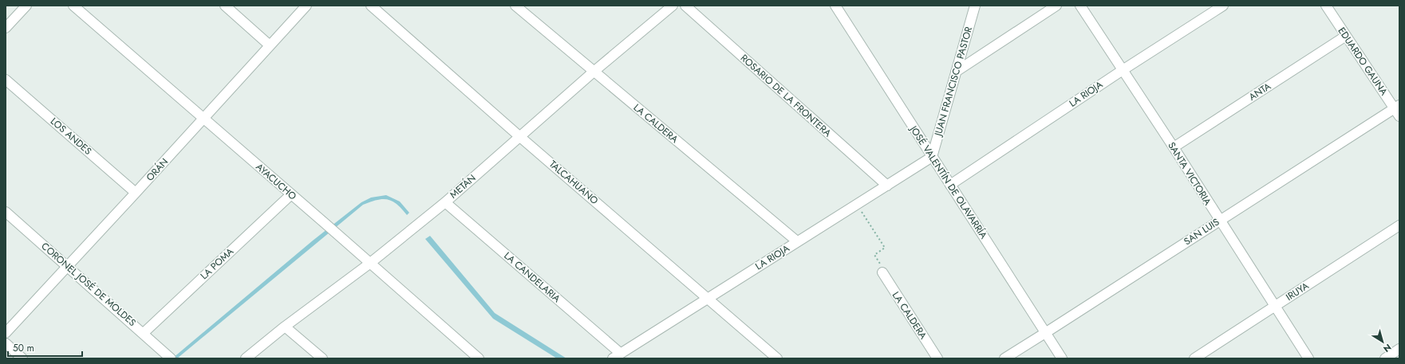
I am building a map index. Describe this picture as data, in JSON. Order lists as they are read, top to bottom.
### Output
{
  "streets": {
    "street": [
      "EDUARDO GAUNA",
      "JUAN FRANCISCO PASTOR",
      "ANTA",
      "LA RIOJA",
      "ROSARIO DE LA FRONTERA",
      "LA CALDERA",
      "LOS ANDES",
      "ORÁN",
      "SANTA VICTORIA",
      "AYACUCHO",
      "TALCAHUANO",
      "JOSÉ VALENTÍN DE OLAVARRÍA",
      "METÁN",
      "SAN LUIS",
      "LA POMA",
      "LA CANDELARIA",
      "CORONEL JOSÉ DE MOLDES",
      "IRUYA"
    ]
  },
  "crossings": [
    ["EDUARDO GAUNA", "ANTA"],
    ["EDUARDO GAUNA", "SAN LUIS"],
    ["JUAN FRANCISCO PASTOR", "LA RIOJA"],
    ["JUAN FRANCISCO PASTOR", "JOSÉ VALENTÍN DE OLAVARRÍA"],
    ["ANTA", "SANTA VICTORIA"],
    ["LA RIOJA", "ROSARIO DE LA FRONTERA"],
    ["LA RIOJA", "LA CALDERA"],
    ["LA RIOJA", "SANTA VICTORIA"],
    ["LA RIOJA", "TALCAHUANO"],
    ["LA RIOJA", "JOSÉ VALENTÍN DE OLAVARRÍA"],
    ["LA RIOJA", "LA CANDELARIA"],
    ["LA CALDERA", "METÁN"],
    ["LOS ANDES", "ORÁN"],
    ["ORÁN", "AYACUCHO"],
    ["ORÁN", "CORONEL JOSÉ DE MOLDES"],
    ["SANTA VICTORIA", "SAN LUIS"],
    ["SANTA VICTORIA", "IRUYA"],
    ["AYACUCHO", "METÁN"],
    ["AYACUCHO", "LA POMA"],
    ["TALCAHUANO", "METÁN"],
    ["JOSÉ VALENTÍN DE OLAVARRÍA", "SAN LUIS"],
    ["METÁN", "LA CANDELARIA"],
    ["LA POMA", "CORONEL JOSÉ DE MOLDES"]
  ],
  "scale_bar": "50 m",
  "north": "bottom right"
}
